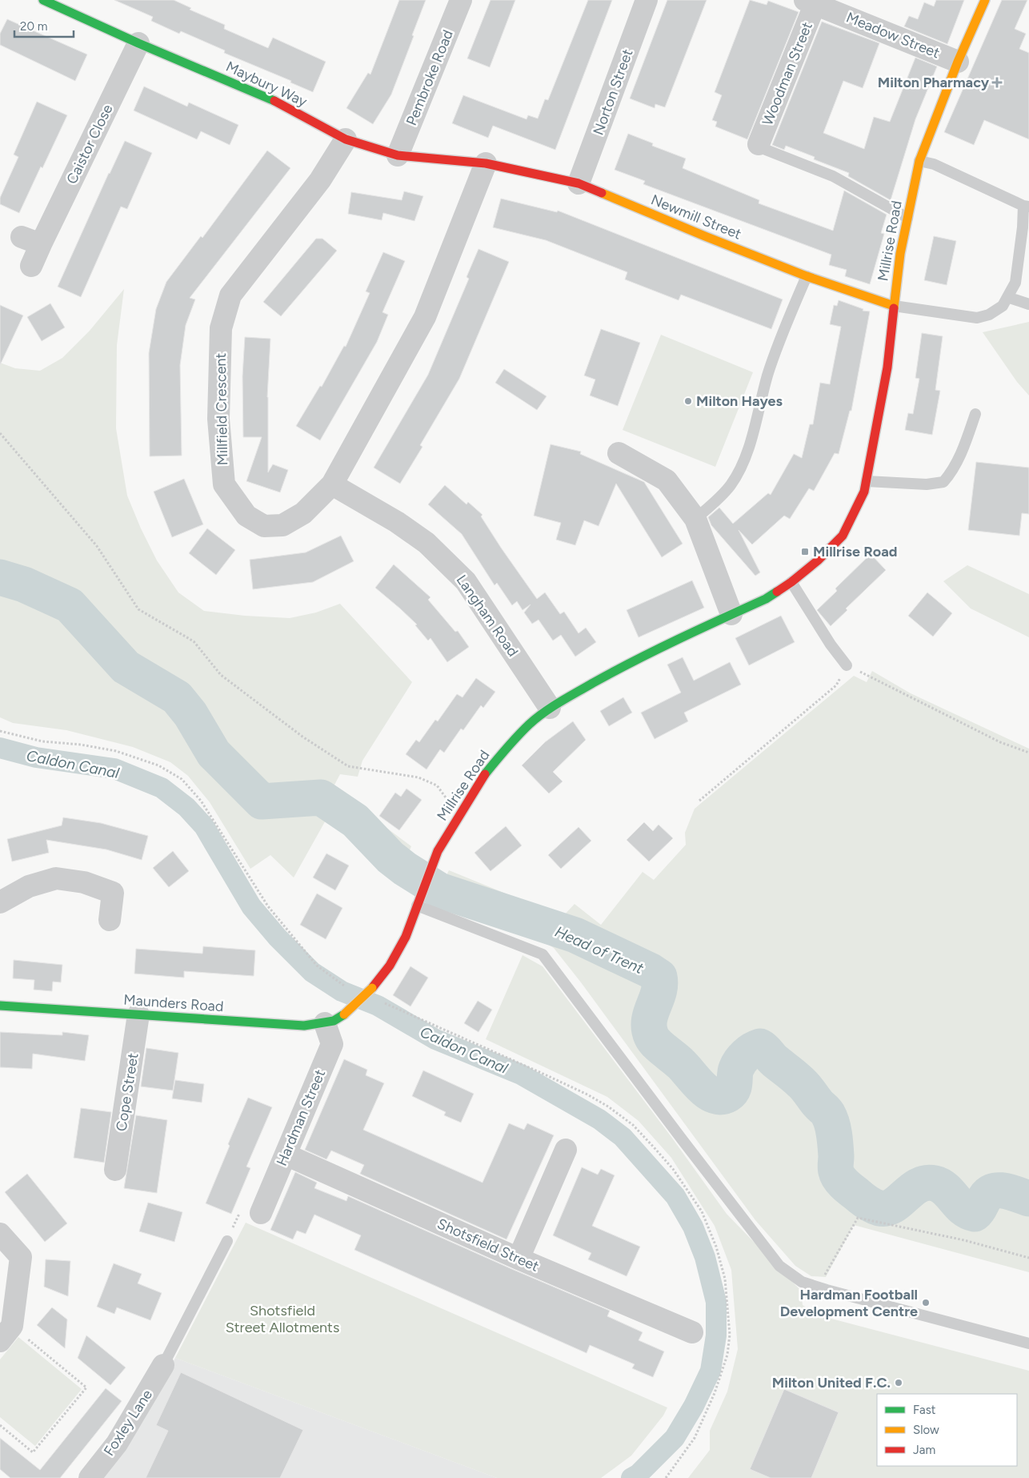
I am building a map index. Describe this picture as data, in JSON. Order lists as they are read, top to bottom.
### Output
{
  "streets": {
    "street": [
      "Meadow Street",
      "Woodman Street",
      "Pembroke Road",
      "Maybury Way",
      "Norton Street",
      "Caistor Close",
      "Newmill Street",
      "Millrise Road",
      "Millfield Crescent",
      "Langham Road",
      "Maunders Road",
      "Cope Street",
      "Hardman Street",
      "Shotsfield Street",
      "Foxley Lane"
    ]
  },
  "crossings": [
    ["Meadow Street", "Woodman Street"],
    ["Meadow Street", "Millrise Road"],
    ["Pembroke Road", "Maybury Way"],
    ["Maybury Way", "Caistor Close"],
    ["Maybury Way", "Newmill Street"],
    ["Maybury Way", "Millfield Crescent"],
    ["Norton Street", "Newmill Street"],
    ["Newmill Street", "Millrise Road"],
    ["Newmill Street", "Millfield Crescent"],
    ["Millrise Road", "Langham Road"],
    ["Millrise Road", "Maunders Road"],
    ["Millrise Road", "Hardman Street"],
    ["Millfield Crescent", "Langham Road"],
    ["Maunders Road", "Cope Street"],
    ["Maunders Road", "Hardman Street"],
    ["Hardman Street", "Shotsfield Street"]
  ],
  "water": ["Caldon Canal", "Head of Trent"],
  "parks": ["Shotsfield Street Allotments"],
  "places": {
    "health": ["Milton Pharmacy"],
    "other": ["Milton Hayes", "Hardman Football Development Centre", "Milton United F.C."],
    "transit": ["Millrise Road"]
  },
  "legend": ["Fast", "Slow", "Jam"],
  "scale_bar": "20 m"
}
